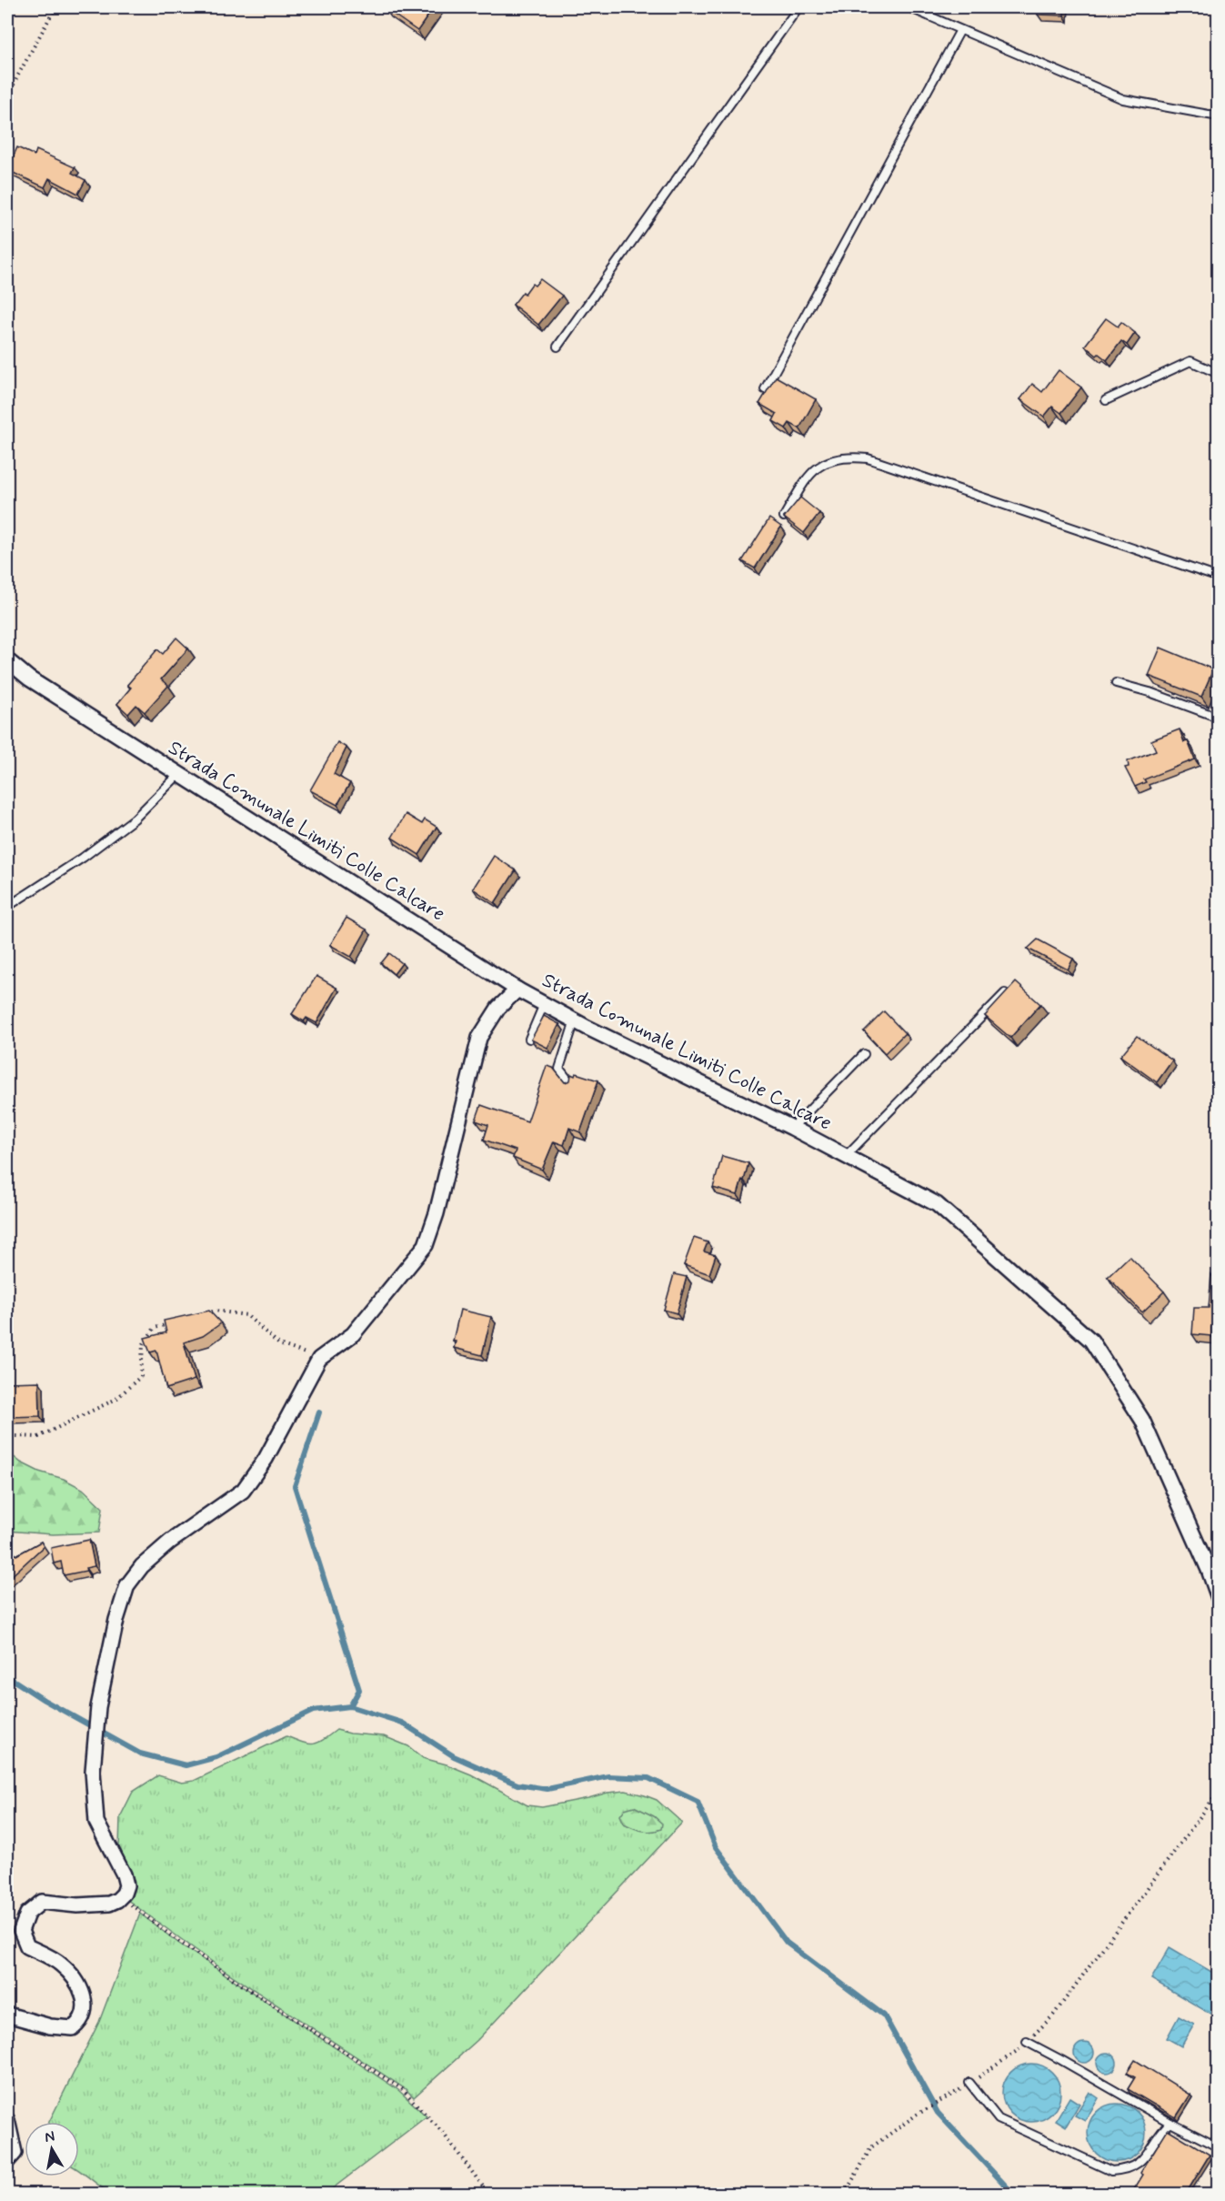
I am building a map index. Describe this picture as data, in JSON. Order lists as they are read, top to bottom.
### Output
{
  "streets": {
    "street": ["Strada Comunale Limiti Colle Calcare"]
  },
  "north": "top"
}
